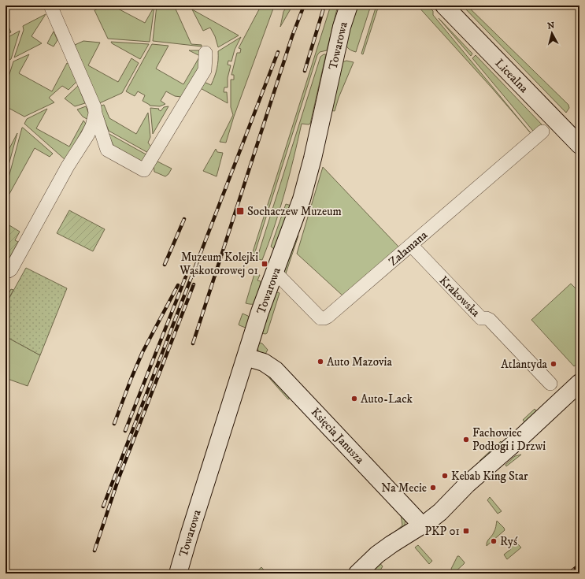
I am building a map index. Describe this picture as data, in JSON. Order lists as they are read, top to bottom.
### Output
{
  "streets": {
    "street": [
      "Towarowa",
      "Licealna",
      "Załamana",
      "Krakowska",
      "Księcia Janusza"
    ]
  },
  "crossings": [
    ["Towarowa", "Załamana"],
    ["Towarowa", "Księcia Janusza"],
    ["Załamana", "Krakowska"]
  ],
  "places": {
    "transit": ["Sochaczew Muzeum", "Muzeum Kolejki Wąskotorowej 01", "PKP 01"],
    "other": [
      "Auto Mazovia",
      "Atlantyda",
      "Auto-Lack",
      "Fachowiec Podłogi i Drzwi",
      "Kebab King Star",
      "Na Mecie",
      "Ryś"
    ]
  },
  "north": "top"
}
